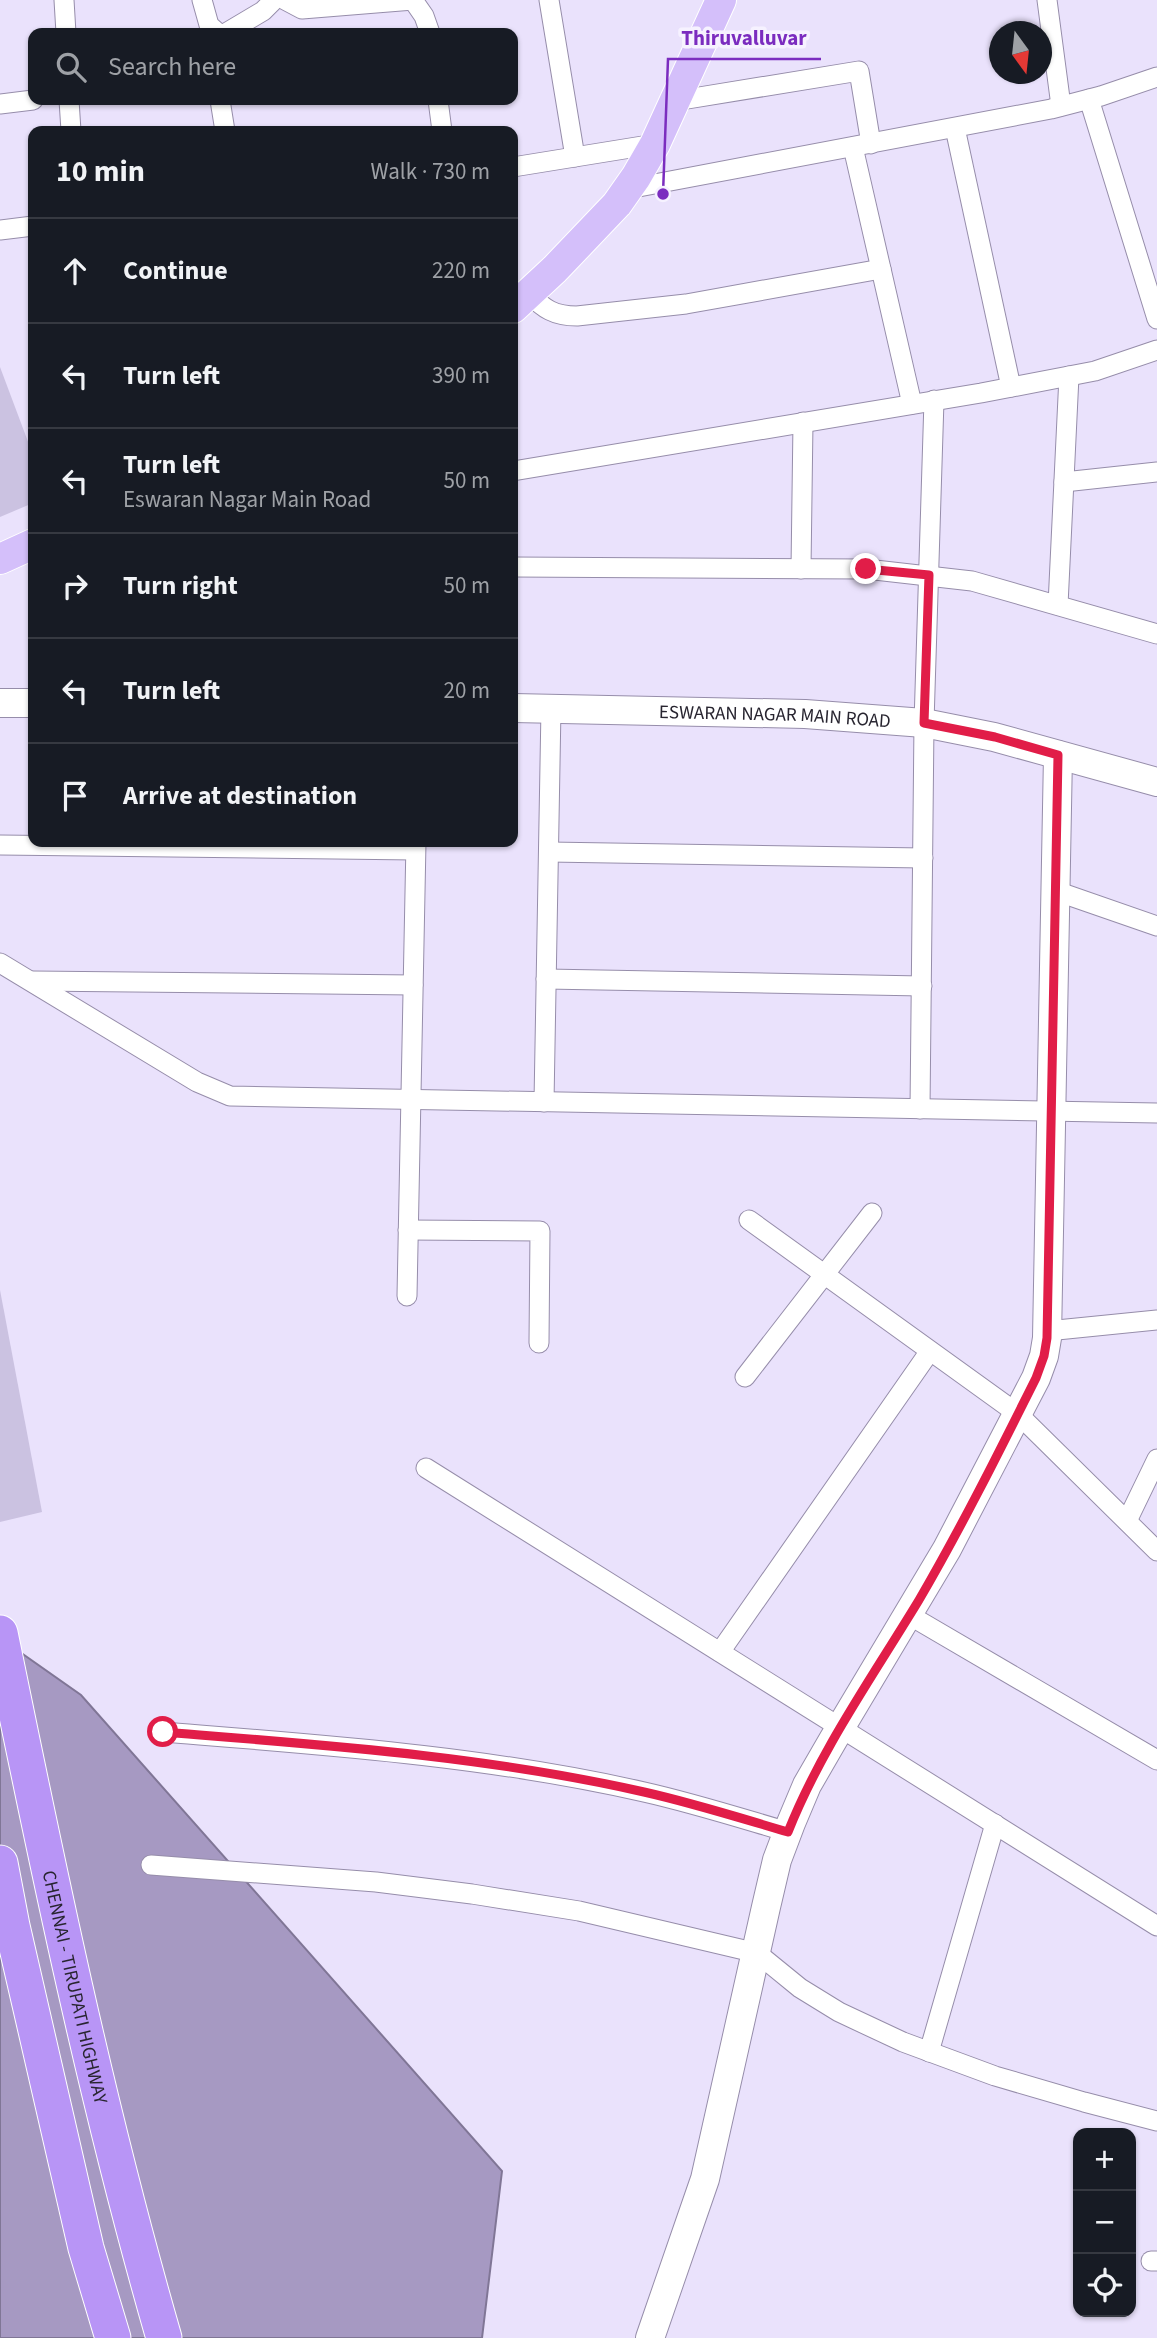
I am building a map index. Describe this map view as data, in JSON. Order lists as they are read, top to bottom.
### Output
{
  "streets": {
    "highway": ["CHENNAI - TIRUPATI HIGHWAY"],
    "street": ["ESWARAN NAGAR MAIN ROAD"]
  },
  "places": ["Thiruvalluvar"],
  "north": "bottom",
  "page": {
    "search": "Search here",
    "heading": ["10 min", "Walk · 730 m"],
    "list": [
      ["Continue", "220 m"],
      ["Turn left", "390 m"],
      ["Turn left", "Eswaran Nagar Main Road", "50 m"],
      ["Turn right", "50 m"],
      ["Turn left", "20 m"],
      "Arrive at destination"
    ],
    "map_buttons": ["+", "−"]
  }
}
